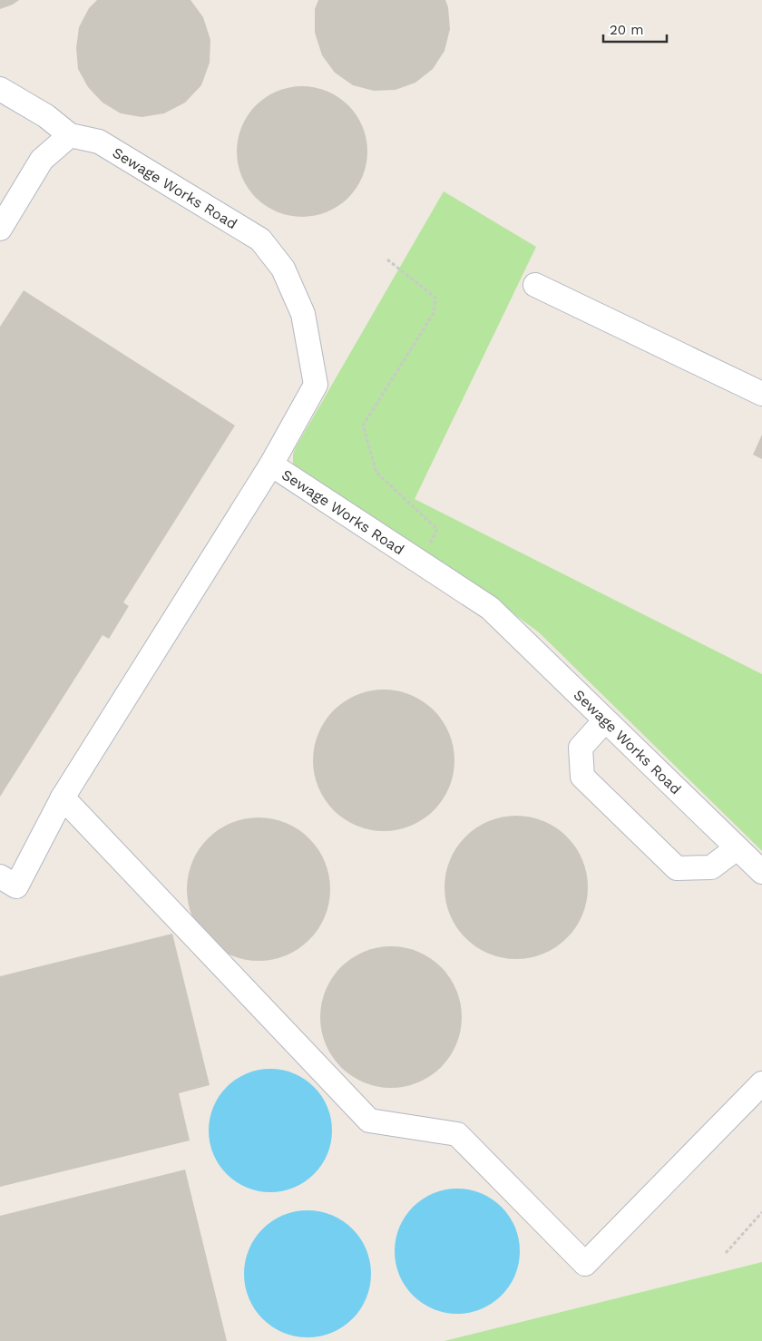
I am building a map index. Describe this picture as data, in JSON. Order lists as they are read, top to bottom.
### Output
{
  "streets": {
    "lane": ["Sewage Works Road"]
  },
  "scale_bar": "20 m"
}
